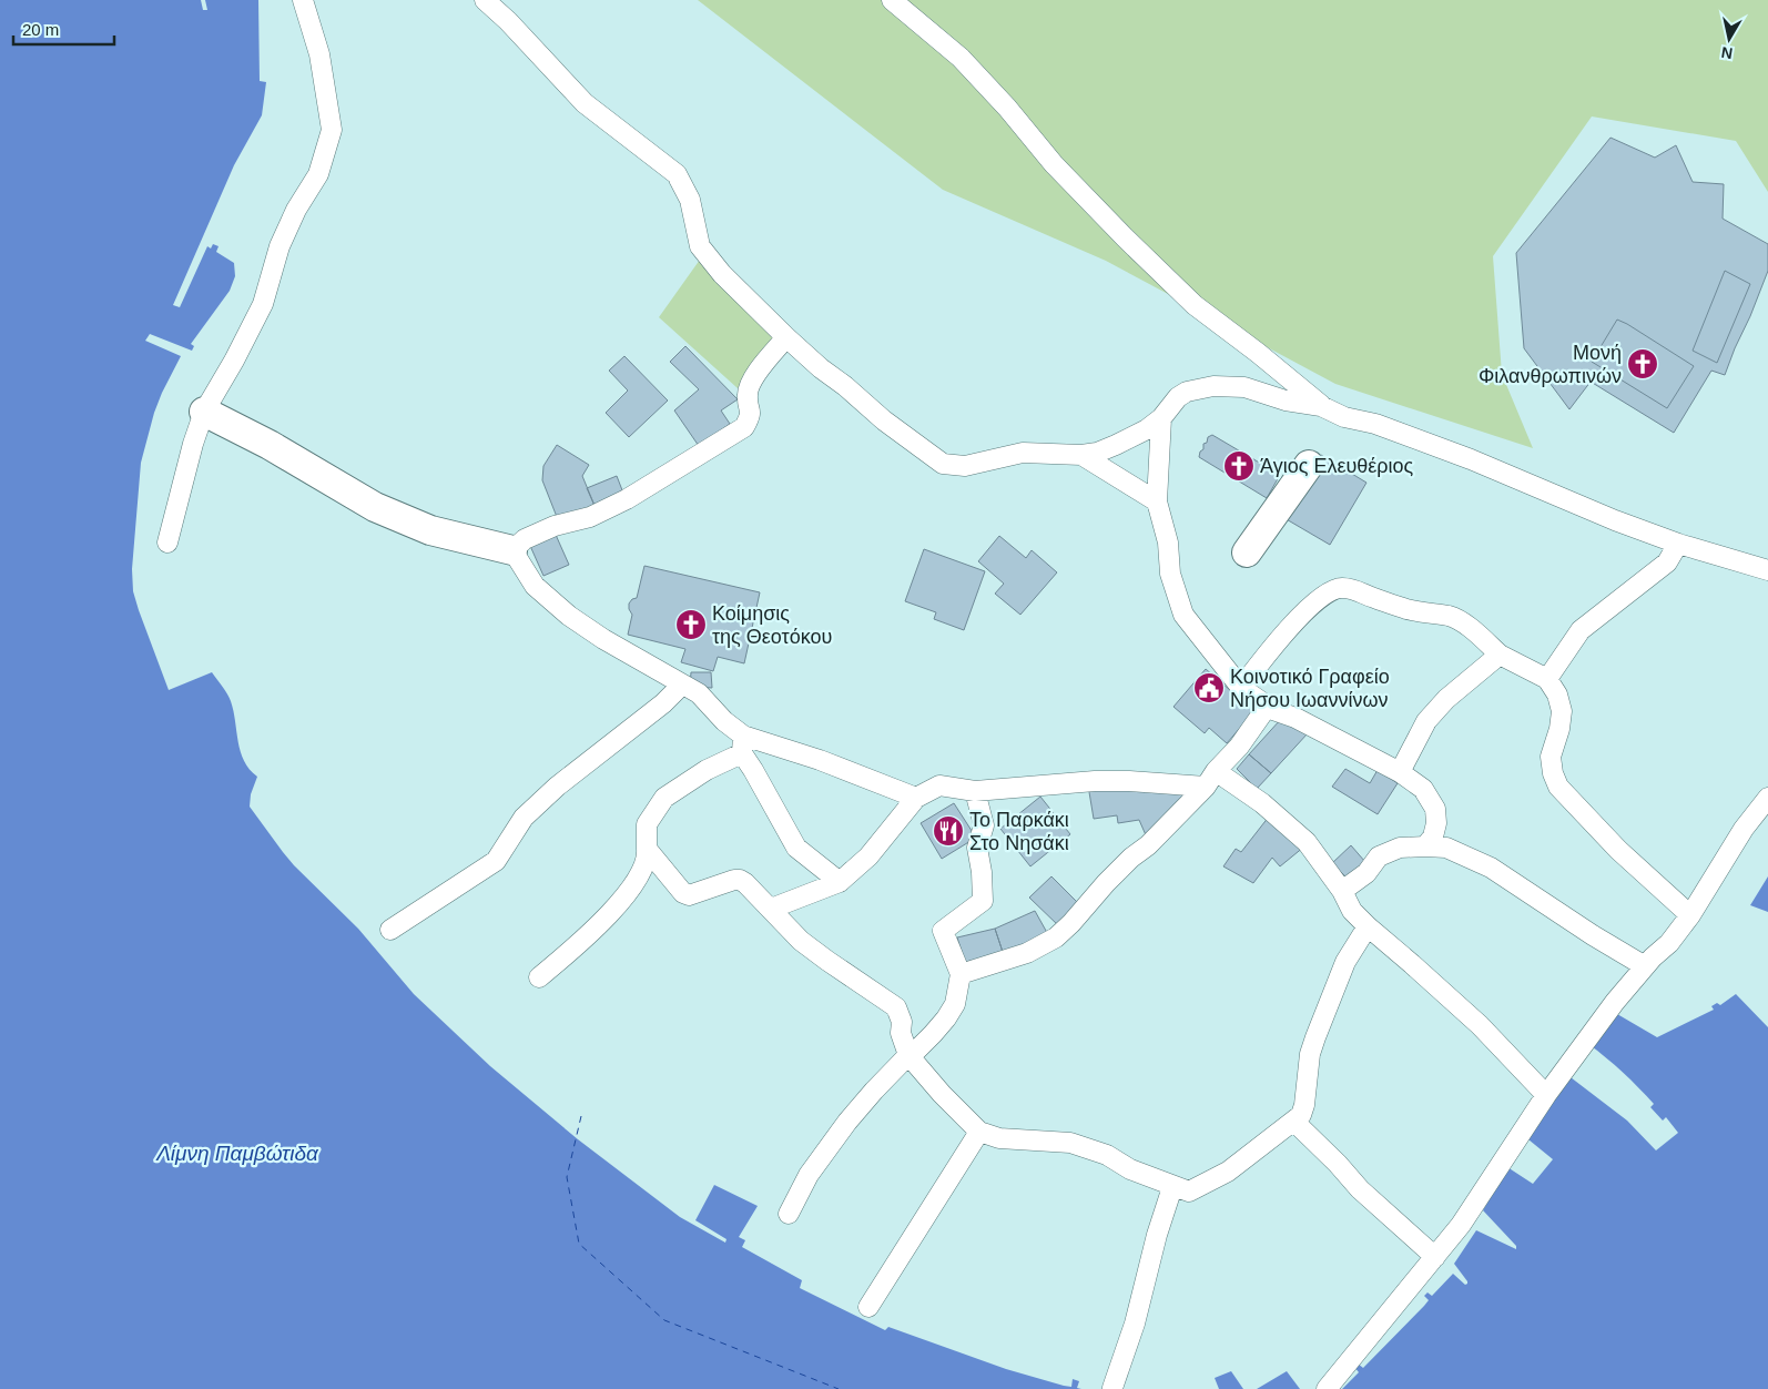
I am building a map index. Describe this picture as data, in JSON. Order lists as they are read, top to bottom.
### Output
{
  "water": ["Λίμνη Παμβώτιδα"],
  "places": {
    "church": ["Μονή Φιλανθρωπινών", "Άγιος Ελευθέριος", "Κοίμησις της Θεοτόκου"],
    "public building": ["Κοινοτικό Γραφείο Νήσου Ιωαννίνων"],
    "restaurant": ["Το Παρκάκι Στο Νησάκι"]
  },
  "scale_bar": "20 m",
  "north": "bottom"
}
